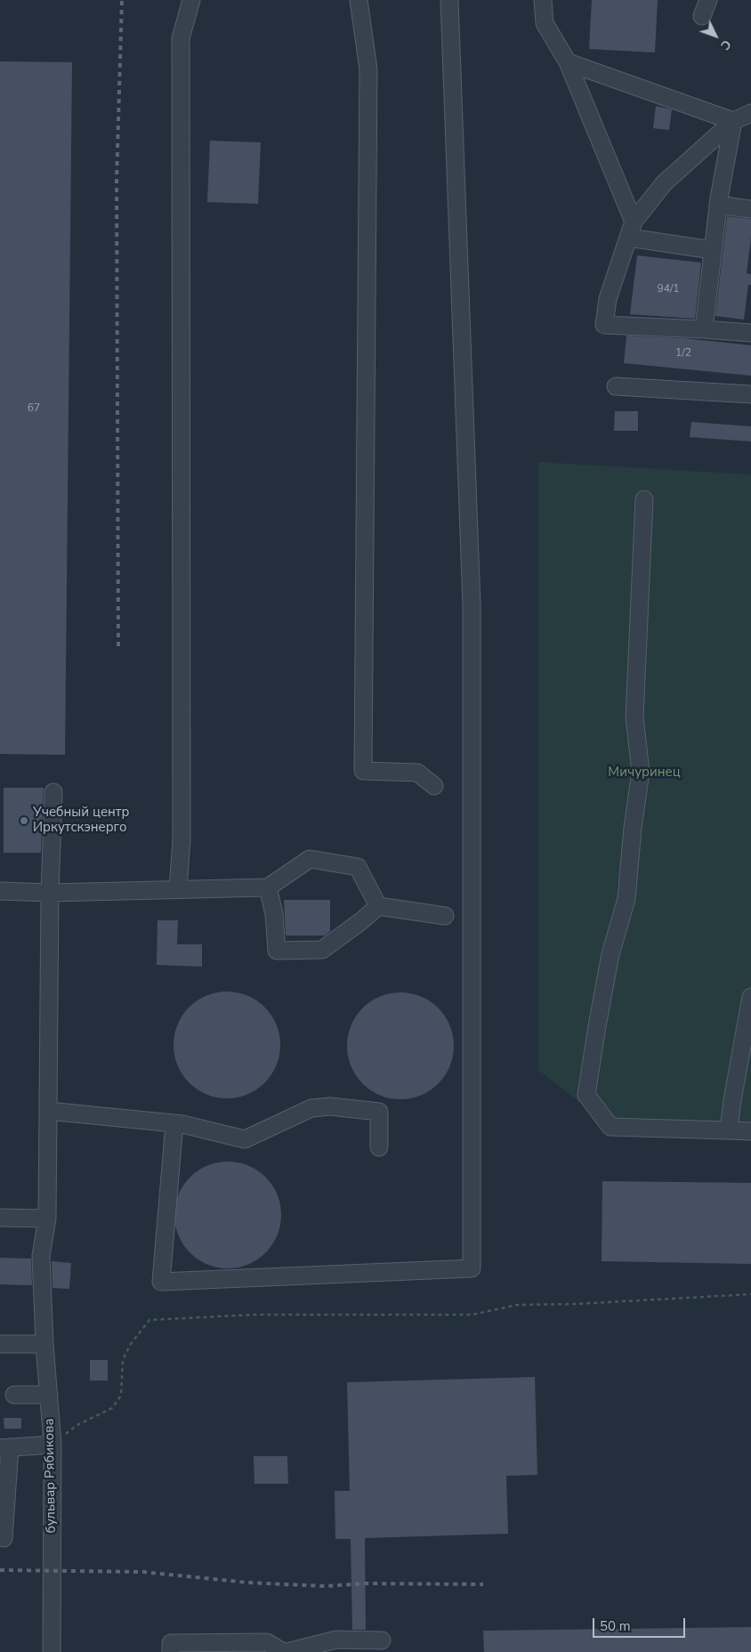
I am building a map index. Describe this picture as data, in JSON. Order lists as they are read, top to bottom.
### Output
{
  "streets": {
    "street": ["бульвар Рябикова"]
  },
  "parks": ["Мичуринец"],
  "places": ["Учебный центр Иркутскэнерго"],
  "house_numbers": ["94/1", "1/2", "67"],
  "scale_bar": "50 m",
  "north": "bottom right"
}
